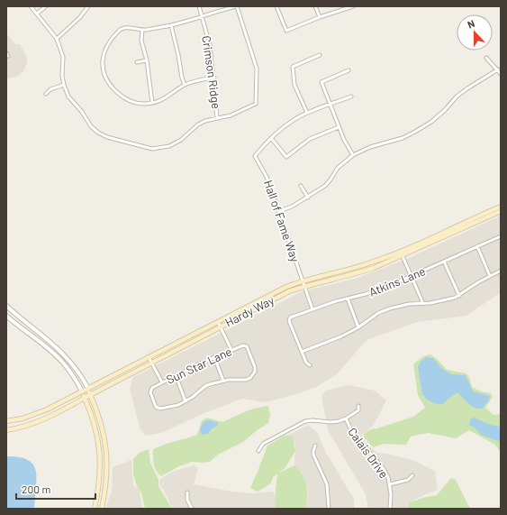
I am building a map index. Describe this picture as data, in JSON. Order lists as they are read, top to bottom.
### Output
{
  "streets": {
    "main road": ["Hardy Way"],
    "street": [
      "Crimson Ridge",
      "Hall of Fame Way",
      "Atkins Lane",
      "Sun Star Lane",
      "Calais Drive"
    ]
  },
  "crossings": [
    ["Hall of Fame Way", "Atkins Lane"],
    ["Hall of Fame Way", "Hardy Way"]
  ],
  "scale_bar": "200 m",
  "north": "top"
}
